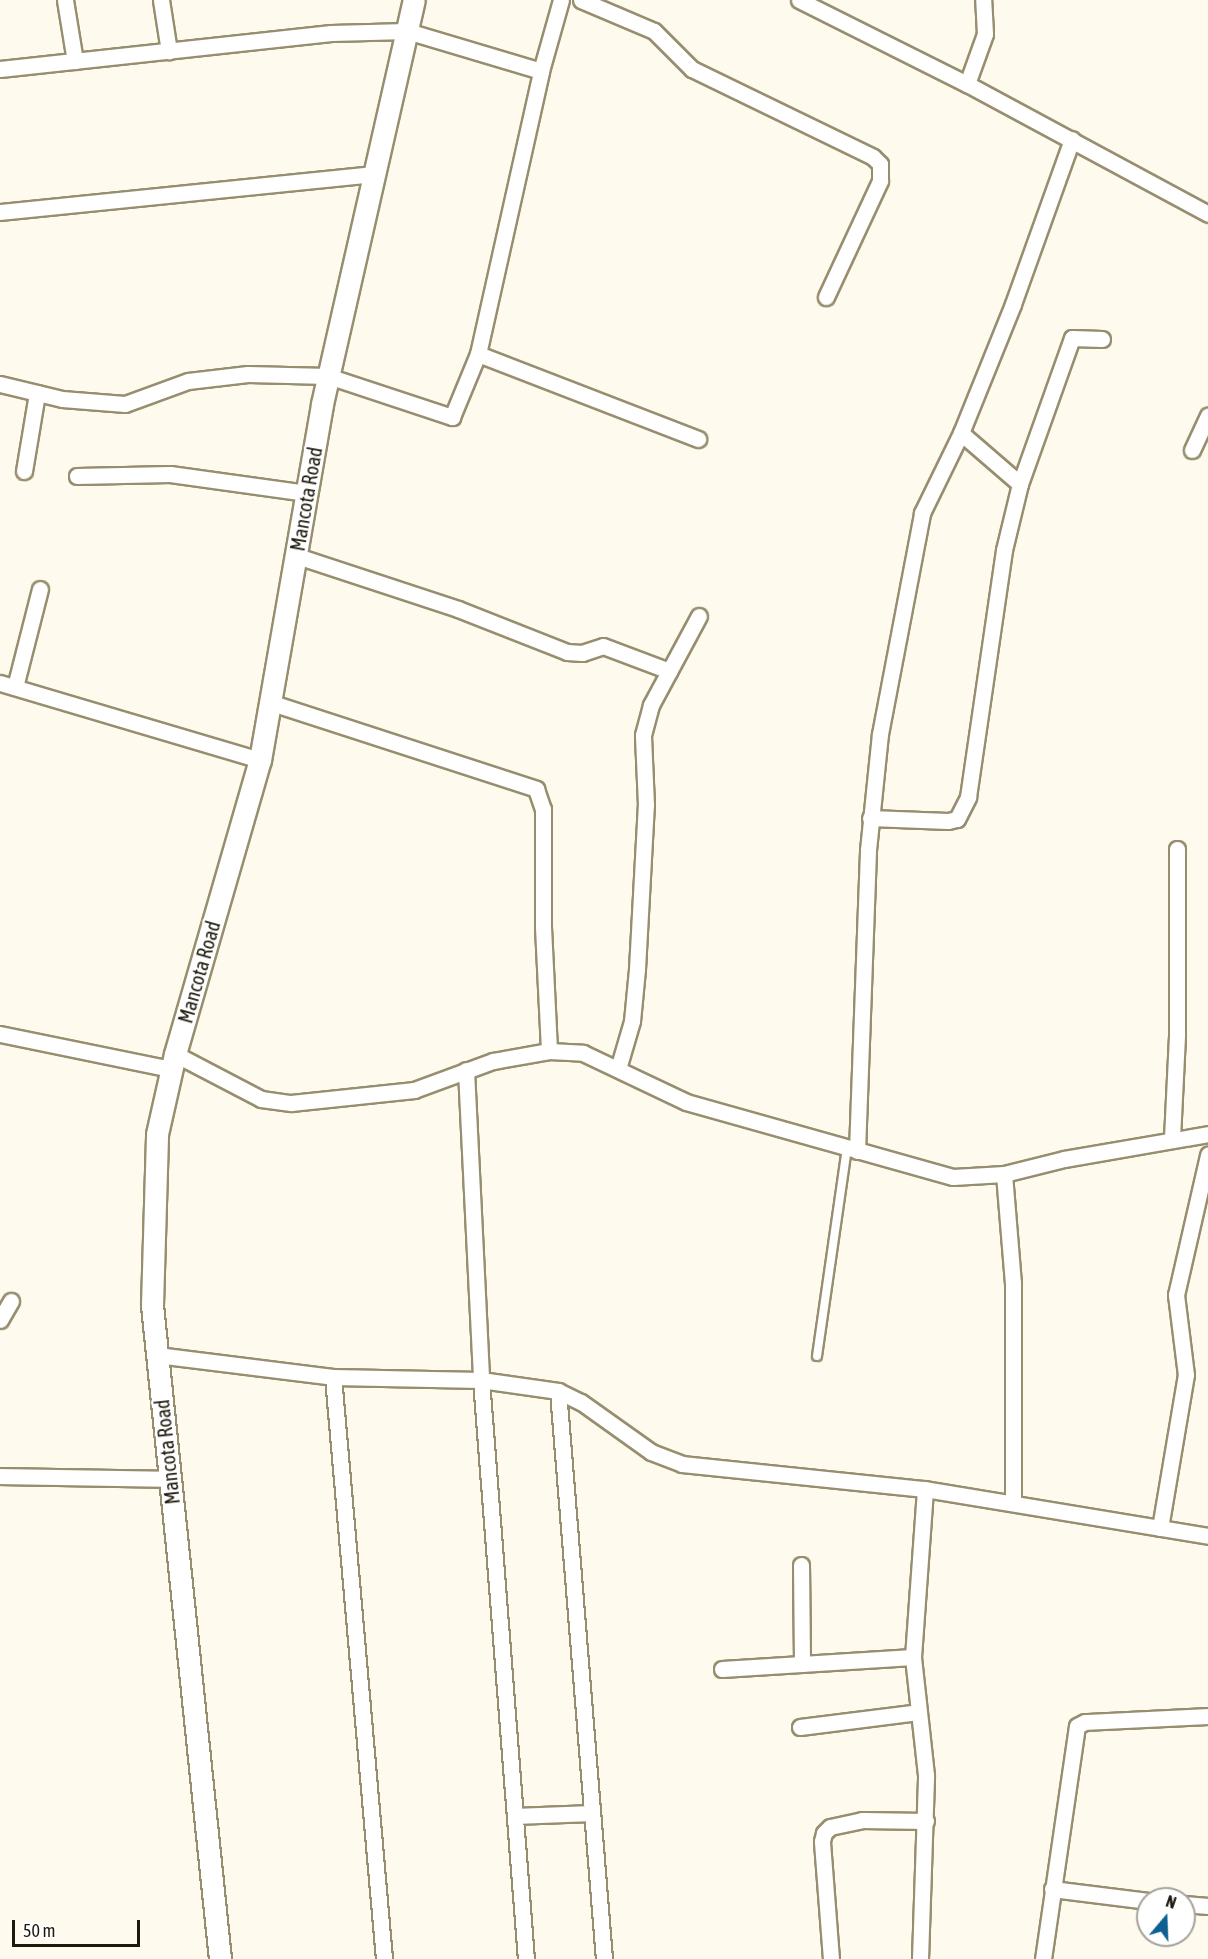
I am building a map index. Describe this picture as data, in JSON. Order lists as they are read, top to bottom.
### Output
{
  "streets": {
    "main road": ["Mancota Road"]
  },
  "scale_bar": "50 m",
  "north": "top"
}
